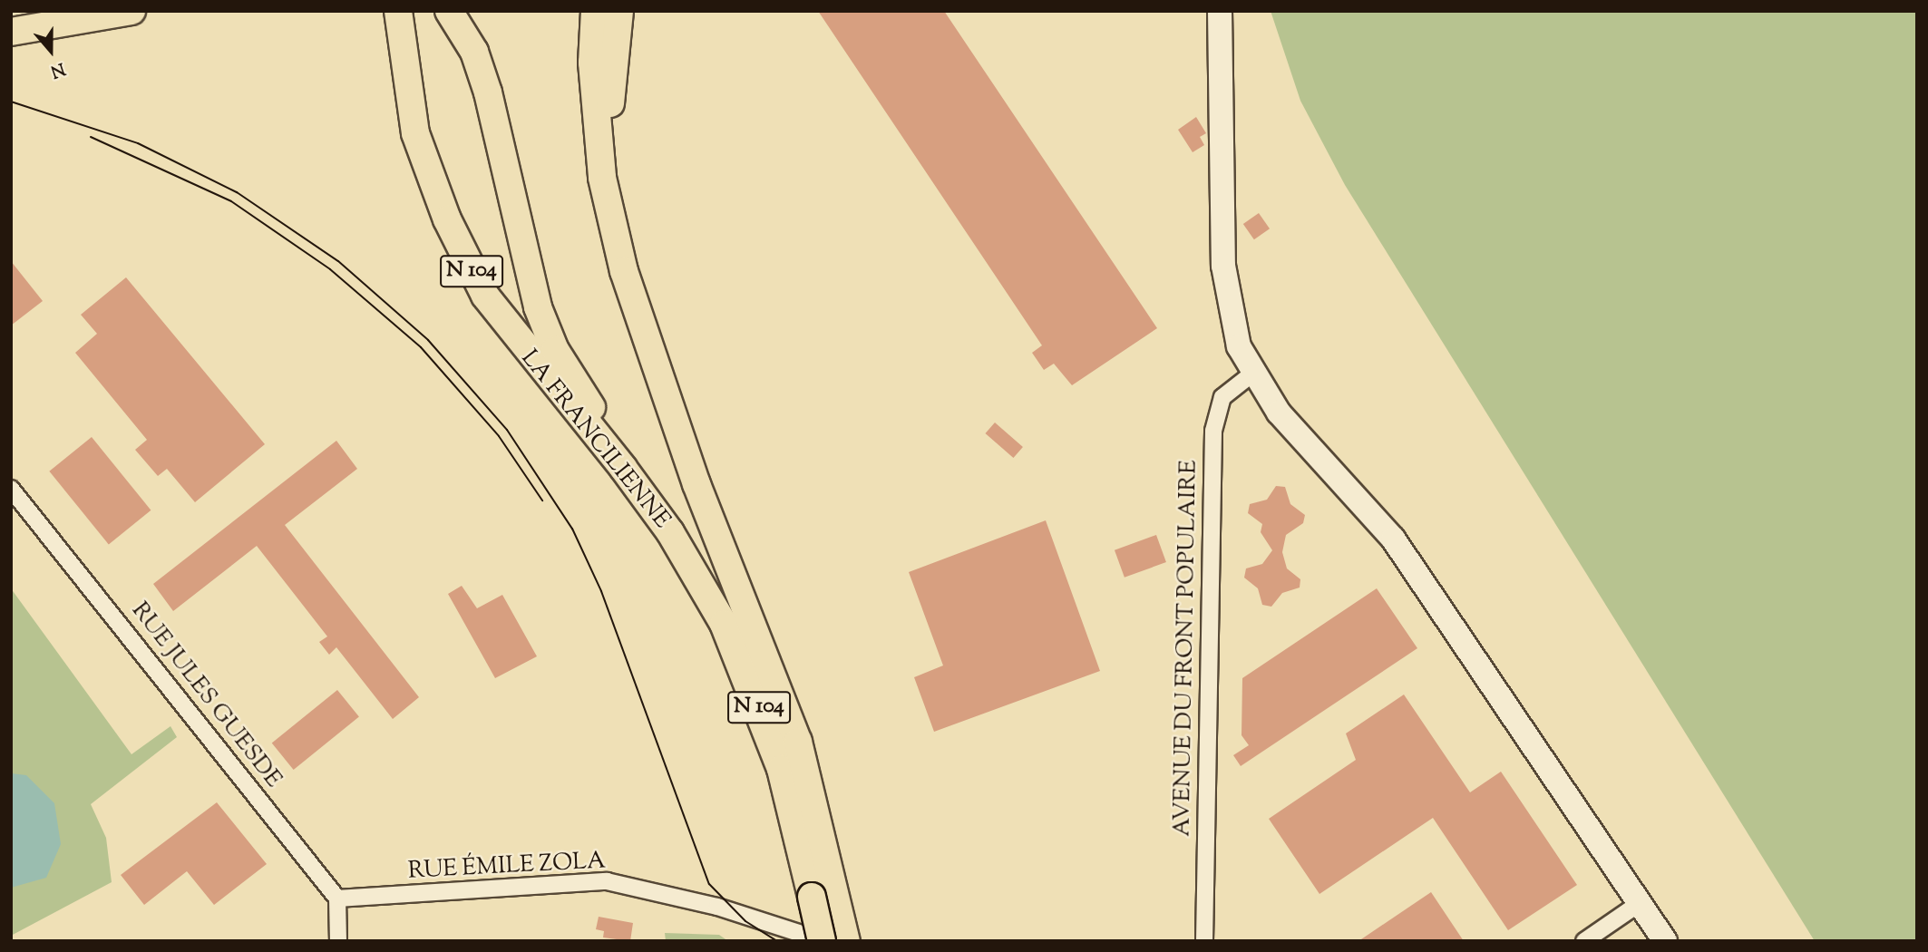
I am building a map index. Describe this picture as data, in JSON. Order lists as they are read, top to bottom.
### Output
{
  "streets": {
    "highway": ["N 104", "LA FRANCILIENNE"],
    "street": ["AVENUE DU FRONT POPULAIRE", "RUE JULES GUESDE", "RUE ÉMILE ZOLA"]
  },
  "crossings": [
    ["LA FRANCILIENNE", "RUE ÉMILE ZOLA"],
    ["RUE JULES GUESDE", "RUE ÉMILE ZOLA"]
  ],
  "north": "bottom"
}
